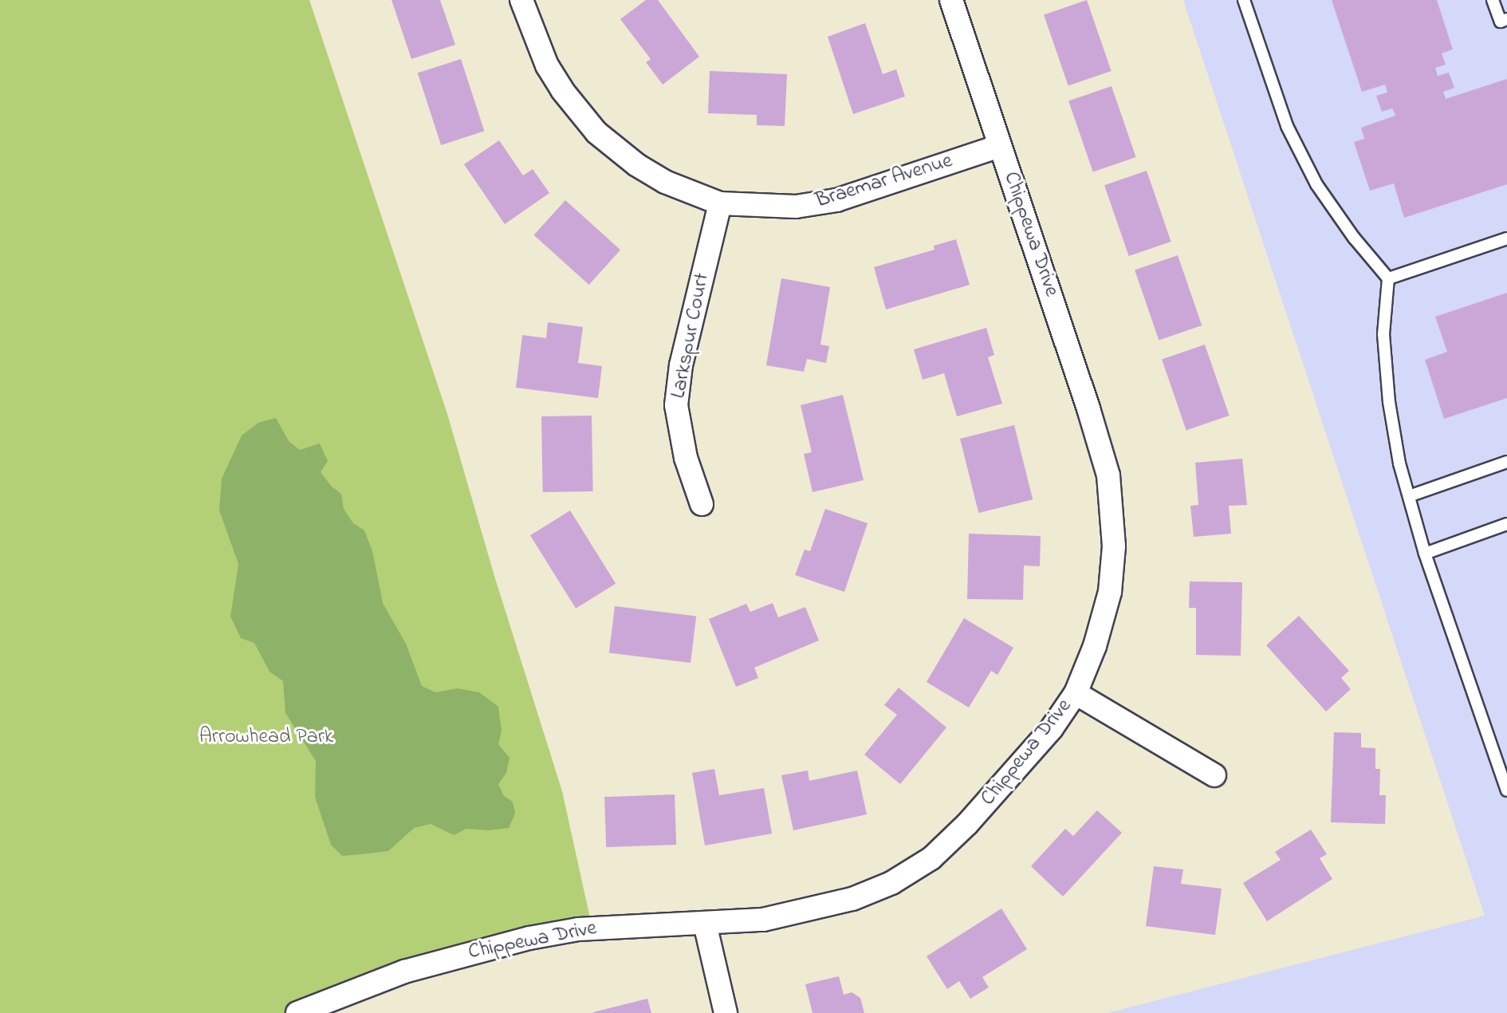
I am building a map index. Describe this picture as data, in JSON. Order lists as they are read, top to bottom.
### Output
{
  "streets": {
    "street": ["Braemar Avenue", "Chippewa Drive", "Larkspur Court"]
  },
  "crossings": [
    ["Braemar Avenue", "Chippewa Drive"],
    ["Braemar Avenue", "Larkspur Court"]
  ],
  "parks": ["Arrowhead Park"]
}
